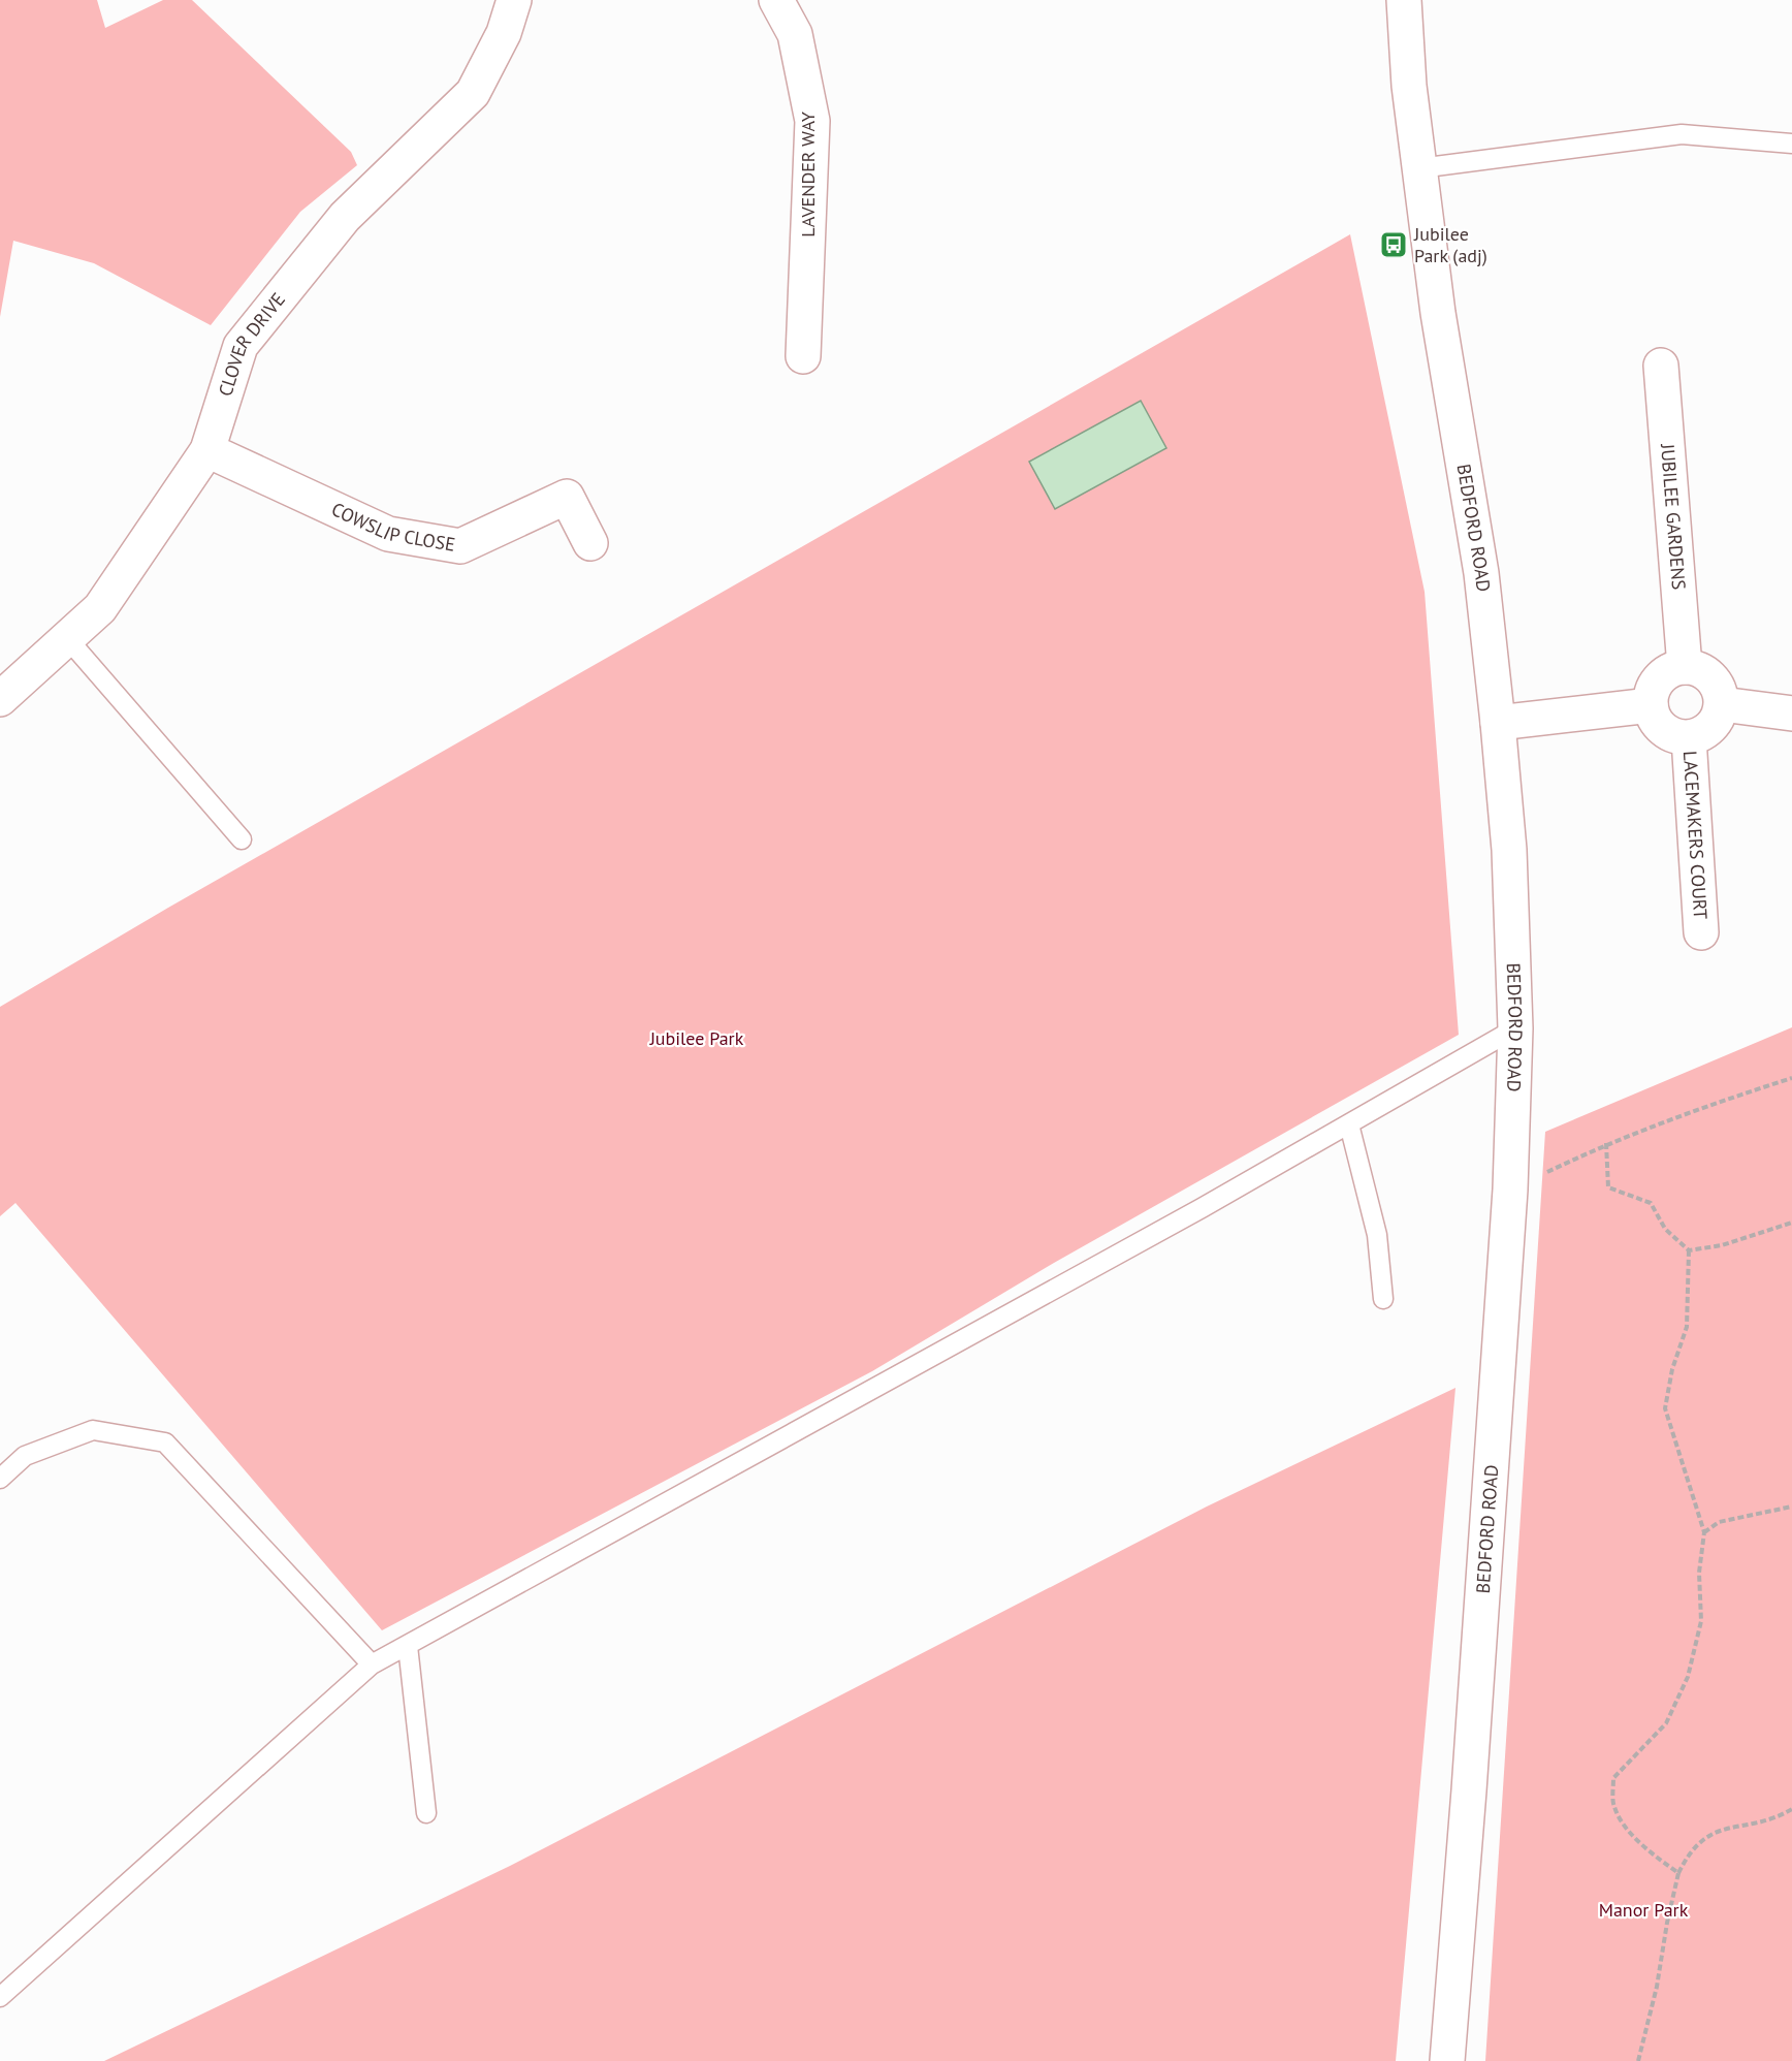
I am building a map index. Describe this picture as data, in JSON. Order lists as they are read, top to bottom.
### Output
{
  "streets": {
    "street": [
      "LAVENDER WAY",
      "CLOVER DRIVE",
      "JUBILEE GARDENS",
      "COWSLIP CLOSE",
      "BEDFORD ROAD",
      "LACEMAKERS COURT"
    ]
  },
  "crossings": [
    ["CLOVER DRIVE", "COWSLIP CLOSE"],
    ["JUBILEE GARDENS", "LACEMAKERS COURT"]
  ],
  "parks": ["Jubilee Park", "Manor Park"],
  "places": {
    "bus stop": ["Jubilee Park (adj)"]
  }
}
